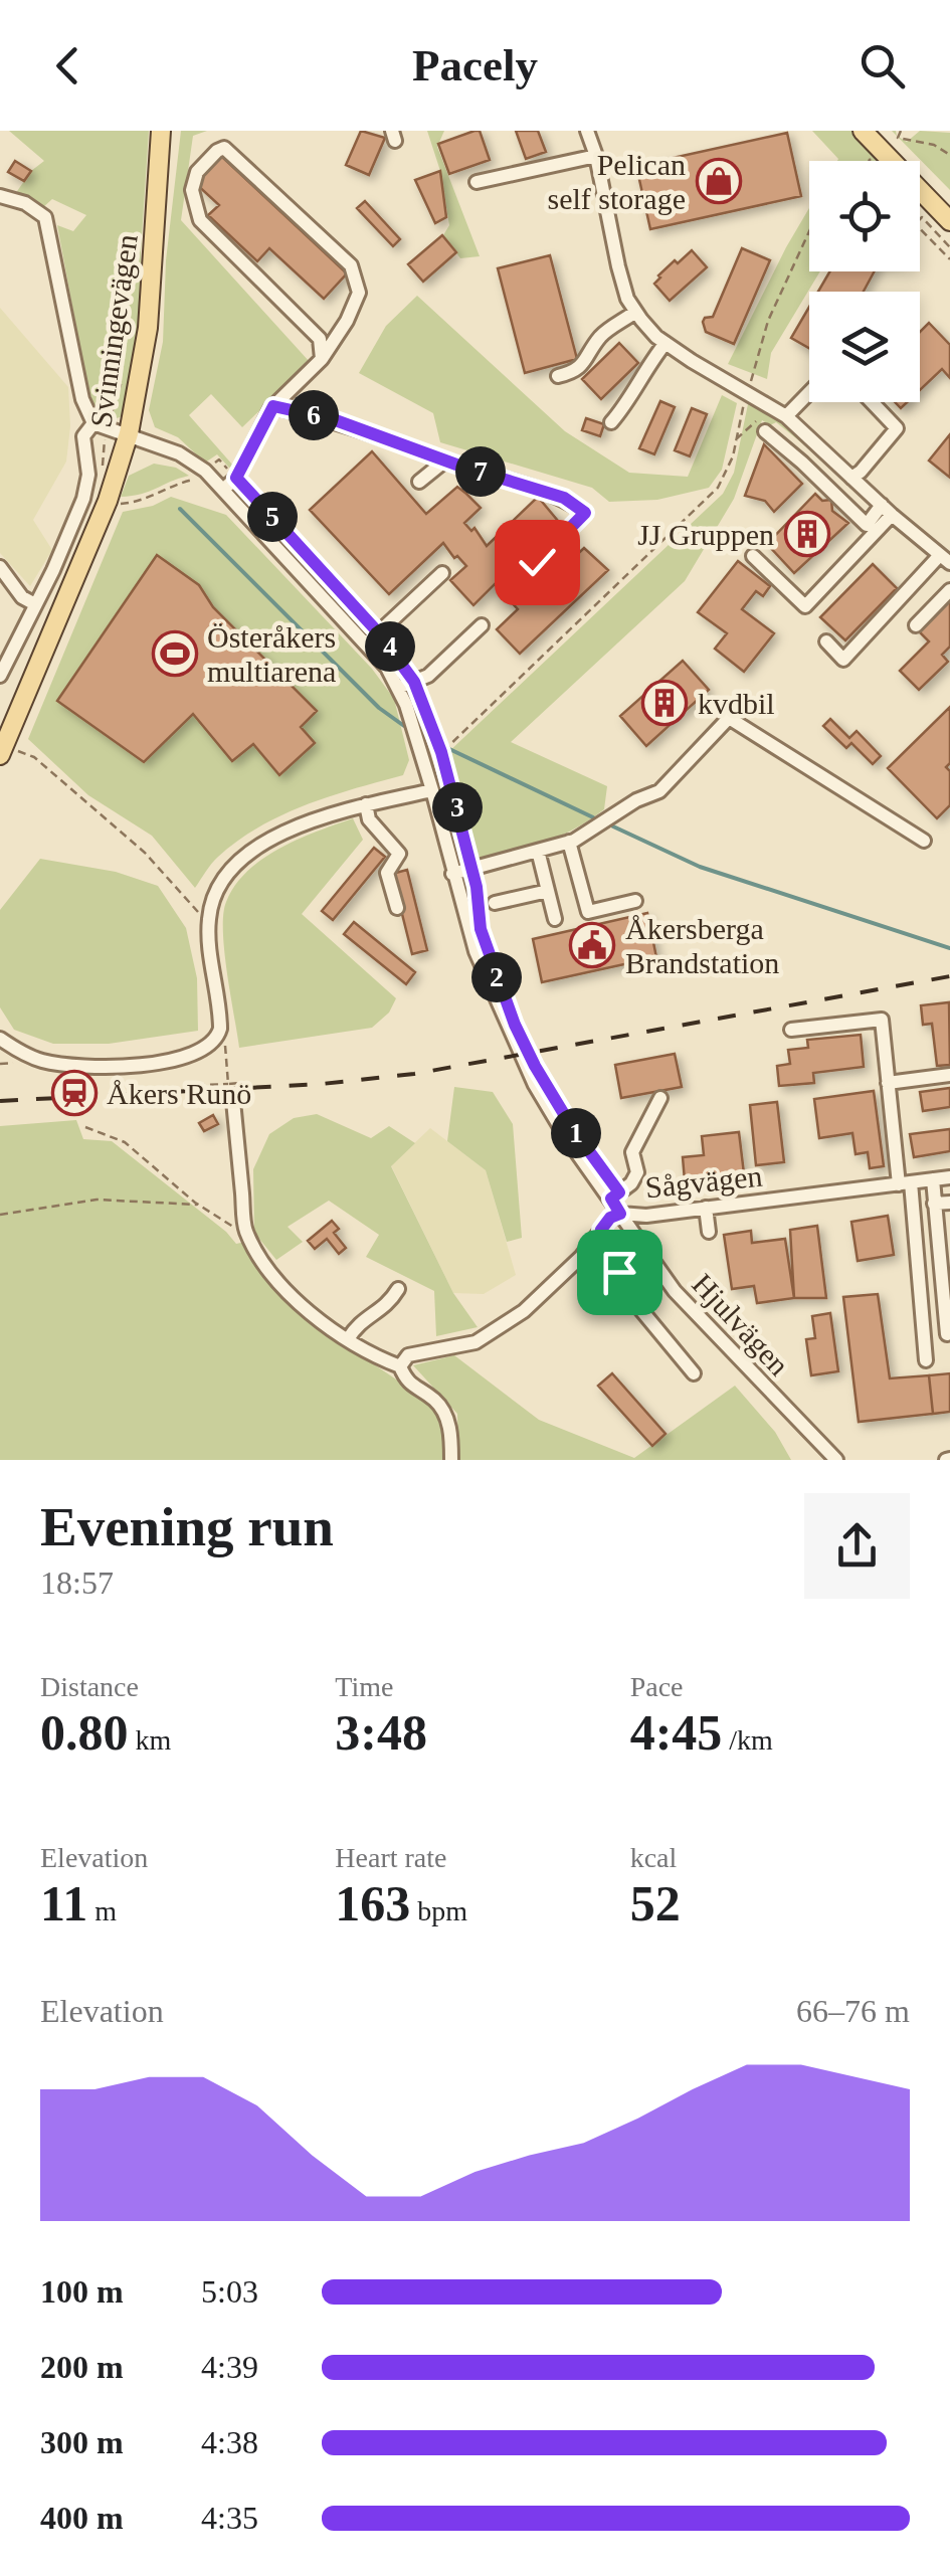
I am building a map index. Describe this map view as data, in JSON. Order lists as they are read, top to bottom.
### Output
{
  "streets": {
    "main road": ["Svinningevägen"],
    "street": ["Sågvägen", "Hjulvägen"]
  },
  "crossings": [
    ["Svinningevägen", "Hjulvägen"],
    ["Sågvägen", "Hjulvägen"]
  ],
  "places": {
    "shop": ["Pelican self storage"],
    "building": ["JJ Gruppen", "kvdbil"],
    "sports": ["Österåkers multiarena"],
    "public building": ["Åkersberga Brandstation"],
    "station": ["Åkers Runö"]
  },
  "page": {
    "header": "Pacely",
    "pins": [
      "6",
      "7",
      "5",
      "4",
      "3",
      "2",
      "1"
    ],
    "heading": ["Evening run", "18:57"],
    "stats": [
      ["Distance", "0.80 km"],
      ["Time", "3:48"],
      ["Pace", "4:45 /km"],
      ["Elevation", "11 m"],
      ["Heart rate", "163 bpm"],
      ["kcal", "52"]
    ],
    "chart": ["Elevation", "66–76 m"],
    "list": [
      {
        "name": "100 m",
        "note": "5:03"
      },
      {
        "name": "200 m",
        "note": "4:39"
      },
      {
        "name": "300 m",
        "note": "4:38"
      },
      {
        "name": "400 m",
        "note": "4:35"
      }
    ]
  }
}
